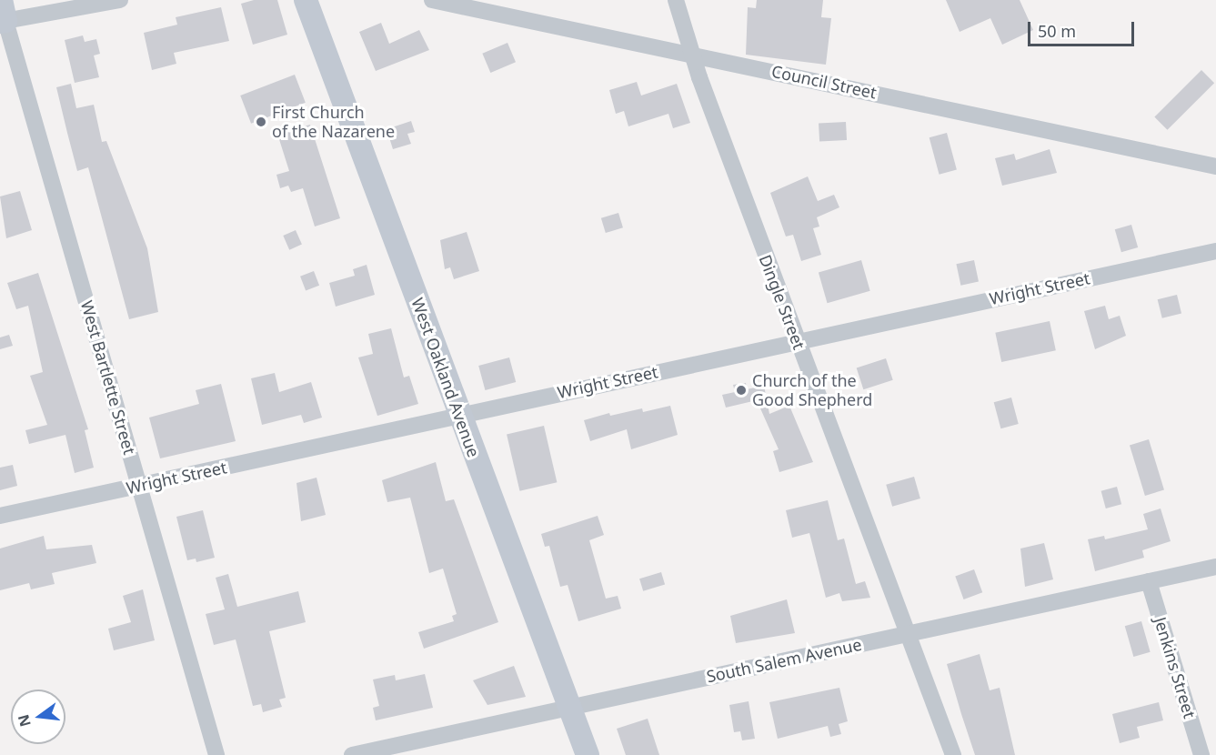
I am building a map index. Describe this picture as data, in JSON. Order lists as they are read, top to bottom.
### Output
{
  "streets": {
    "street": [
      "Council Street",
      "Wright Street",
      "Dingle Street",
      "West Bartlette Street",
      "West Oakland Avenue",
      "South Salem Avenue",
      "Jenkins Street"
    ]
  },
  "crossings": [
    ["Council Street", "Dingle Street"],
    ["Wright Street", "Dingle Street"],
    ["Wright Street", "West Bartlette Street"],
    ["Wright Street", "West Oakland Avenue"],
    ["Dingle Street", "South Salem Avenue"],
    ["West Oakland Avenue", "South Salem Avenue"],
    ["South Salem Avenue", "Jenkins Street"]
  ],
  "places": ["First Church of the Nazarene", "Church of the Good Shepherd"],
  "scale_bar": "50 m",
  "north": "left"
}
